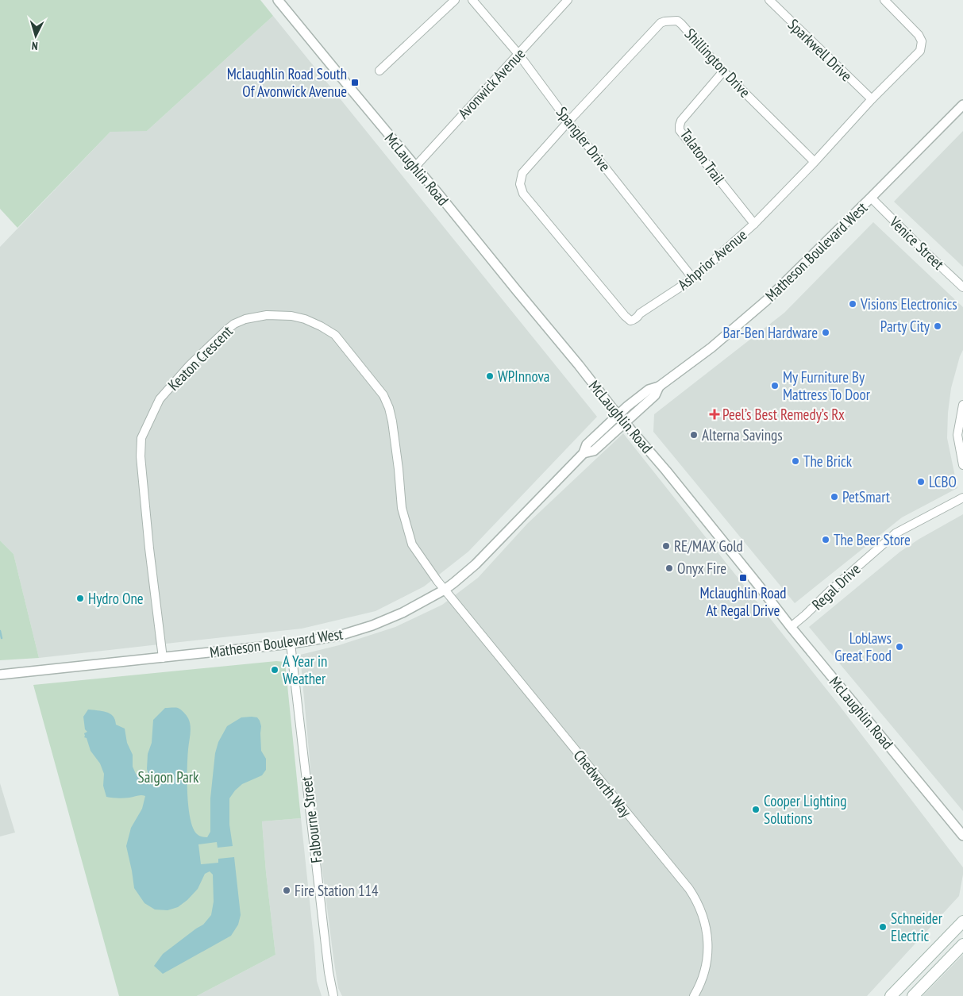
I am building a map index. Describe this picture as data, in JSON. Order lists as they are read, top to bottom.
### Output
{
  "streets": {
    "street": [
      "Sparkwell Drive",
      "Shillington Drive",
      "Avonwick Avenue",
      "Spangler Drive",
      "Talaton Trail",
      "McLaughlin Road",
      "Venice Street",
      "Matheson Boulevard West",
      "Ashprior Avenue",
      "Keaton Crescent",
      "Regal Drive",
      "Chedworth Way",
      "Falbourne Street"
    ]
  },
  "crossings": [
    ["Sparkwell Drive", "Ashprior Avenue"],
    ["Shillington Drive", "Spangler Drive"],
    ["Shillington Drive", "Talaton Trail"],
    ["Shillington Drive", "Ashprior Avenue"],
    ["Avonwick Avenue", "Spangler Drive"],
    ["Avonwick Avenue", "McLaughlin Road"],
    ["Spangler Drive", "Ashprior Avenue"],
    ["Talaton Trail", "Ashprior Avenue"],
    ["McLaughlin Road", "Matheson Boulevard West"],
    ["McLaughlin Road", "Regal Drive"],
    ["Venice Street", "Matheson Boulevard West"],
    ["Matheson Boulevard West", "Keaton Crescent"],
    ["Matheson Boulevard West", "Chedworth Way"],
    ["Matheson Boulevard West", "Falbourne Street"],
    ["Keaton Crescent", "Chedworth Way"]
  ],
  "parks": ["Saigon Park"],
  "places": {
    "transit": ["Mclaughlin Road South Of Avonwick Avenue", "Mclaughlin Road At Regal Drive"],
    "other": [
      "Visions Electronics",
      "Party City",
      "Bar-Ben Hardware",
      "WPInnova",
      "My Furniture By Mattress To Door",
      "Alterna Savings",
      "The Brick",
      "LCBO",
      "PetSmart",
      "The Beer Store",
      "RE/MAX Gold",
      "Onyx Fire",
      "Hydro One",
      "Loblaws Great Food",
      "A Year in Weather",
      "Cooper Lighting Solutions",
      "Fire Station 114",
      "Schneider Electric"
    ],
    "health": ["Peel’s Best Remedy’s Rx"]
  },
  "north": "bottom"
}
